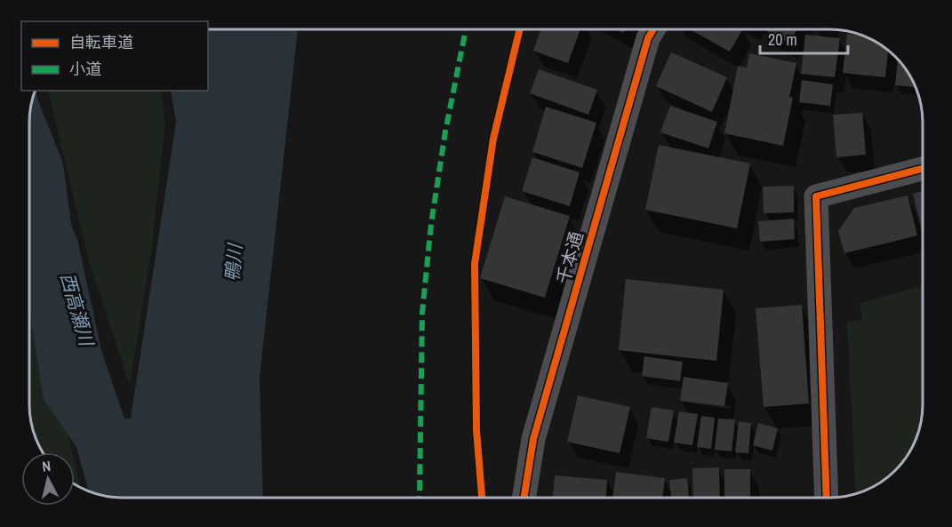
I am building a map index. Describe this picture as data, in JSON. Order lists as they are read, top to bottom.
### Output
{
  "streets": {
    "street": ["千本通"]
  },
  "water": ["鴨川", "西高瀬川"],
  "legend": ["自転車道", "小道"],
  "scale_bar": "20 m",
  "north": "top"
}
